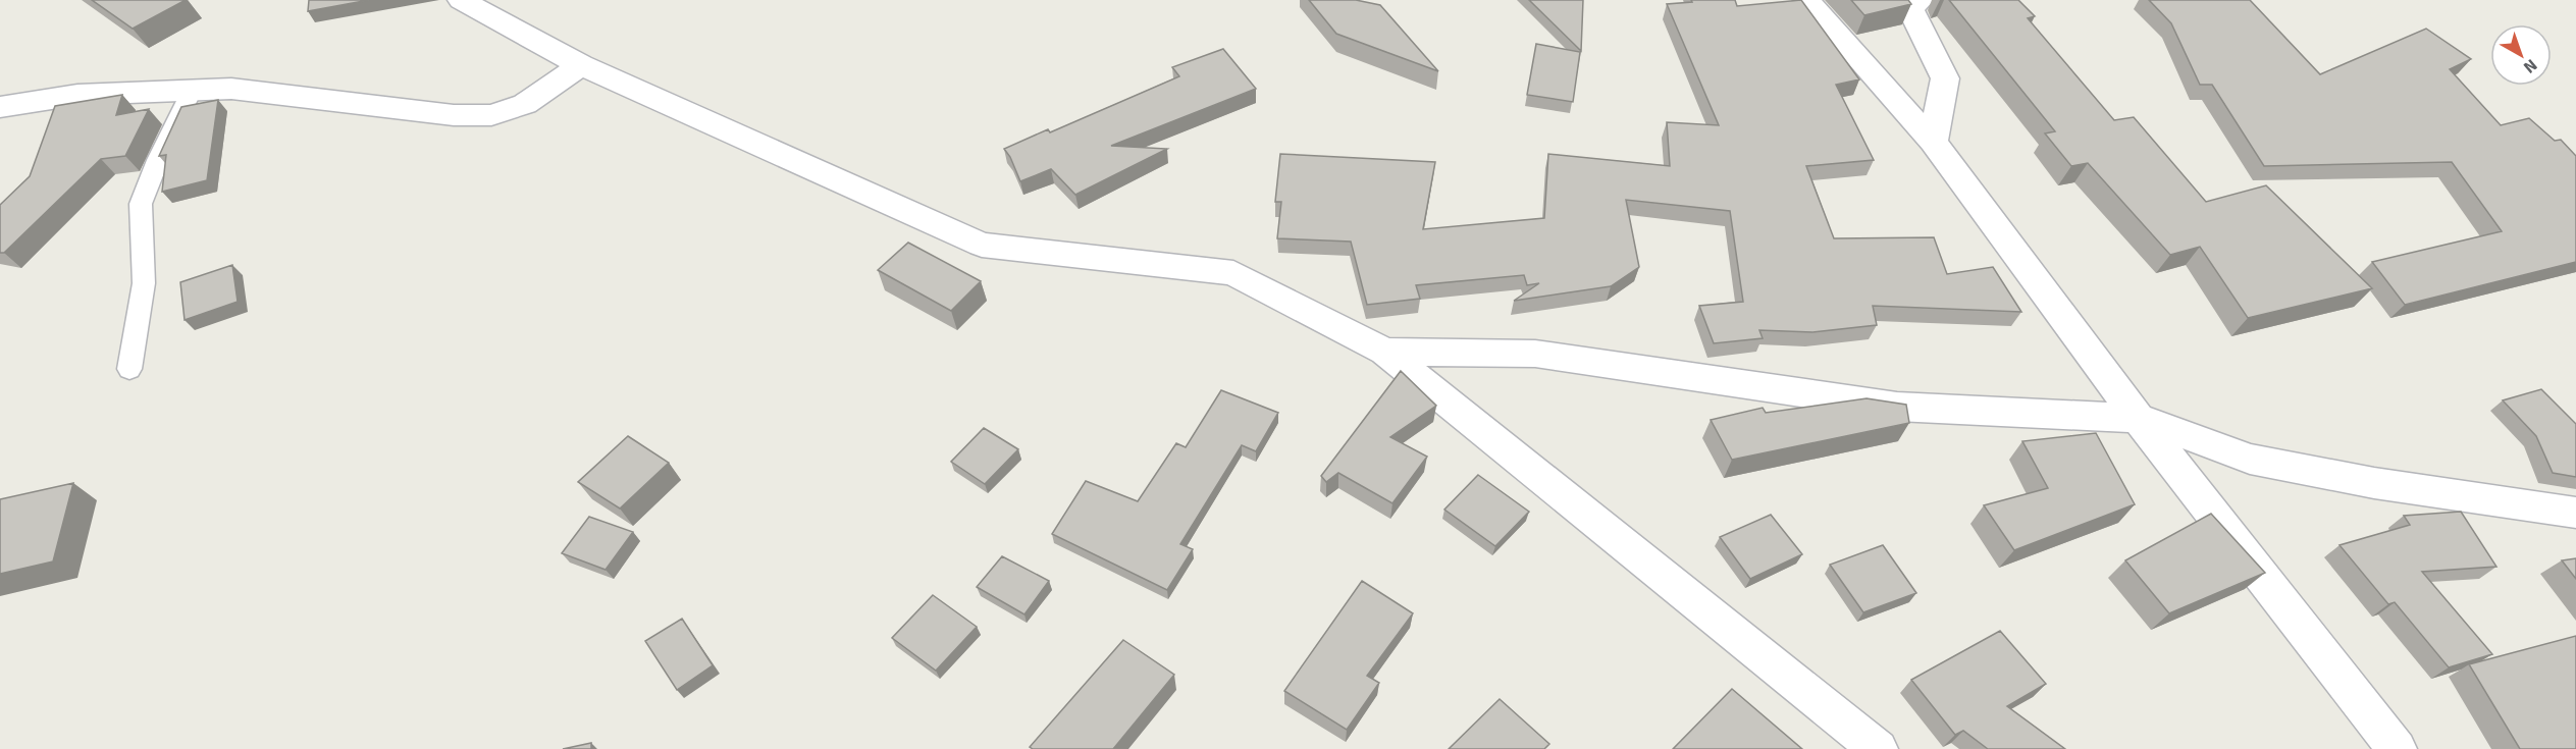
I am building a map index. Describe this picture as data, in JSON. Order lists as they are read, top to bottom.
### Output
{
  "north": "bottom right"
}
